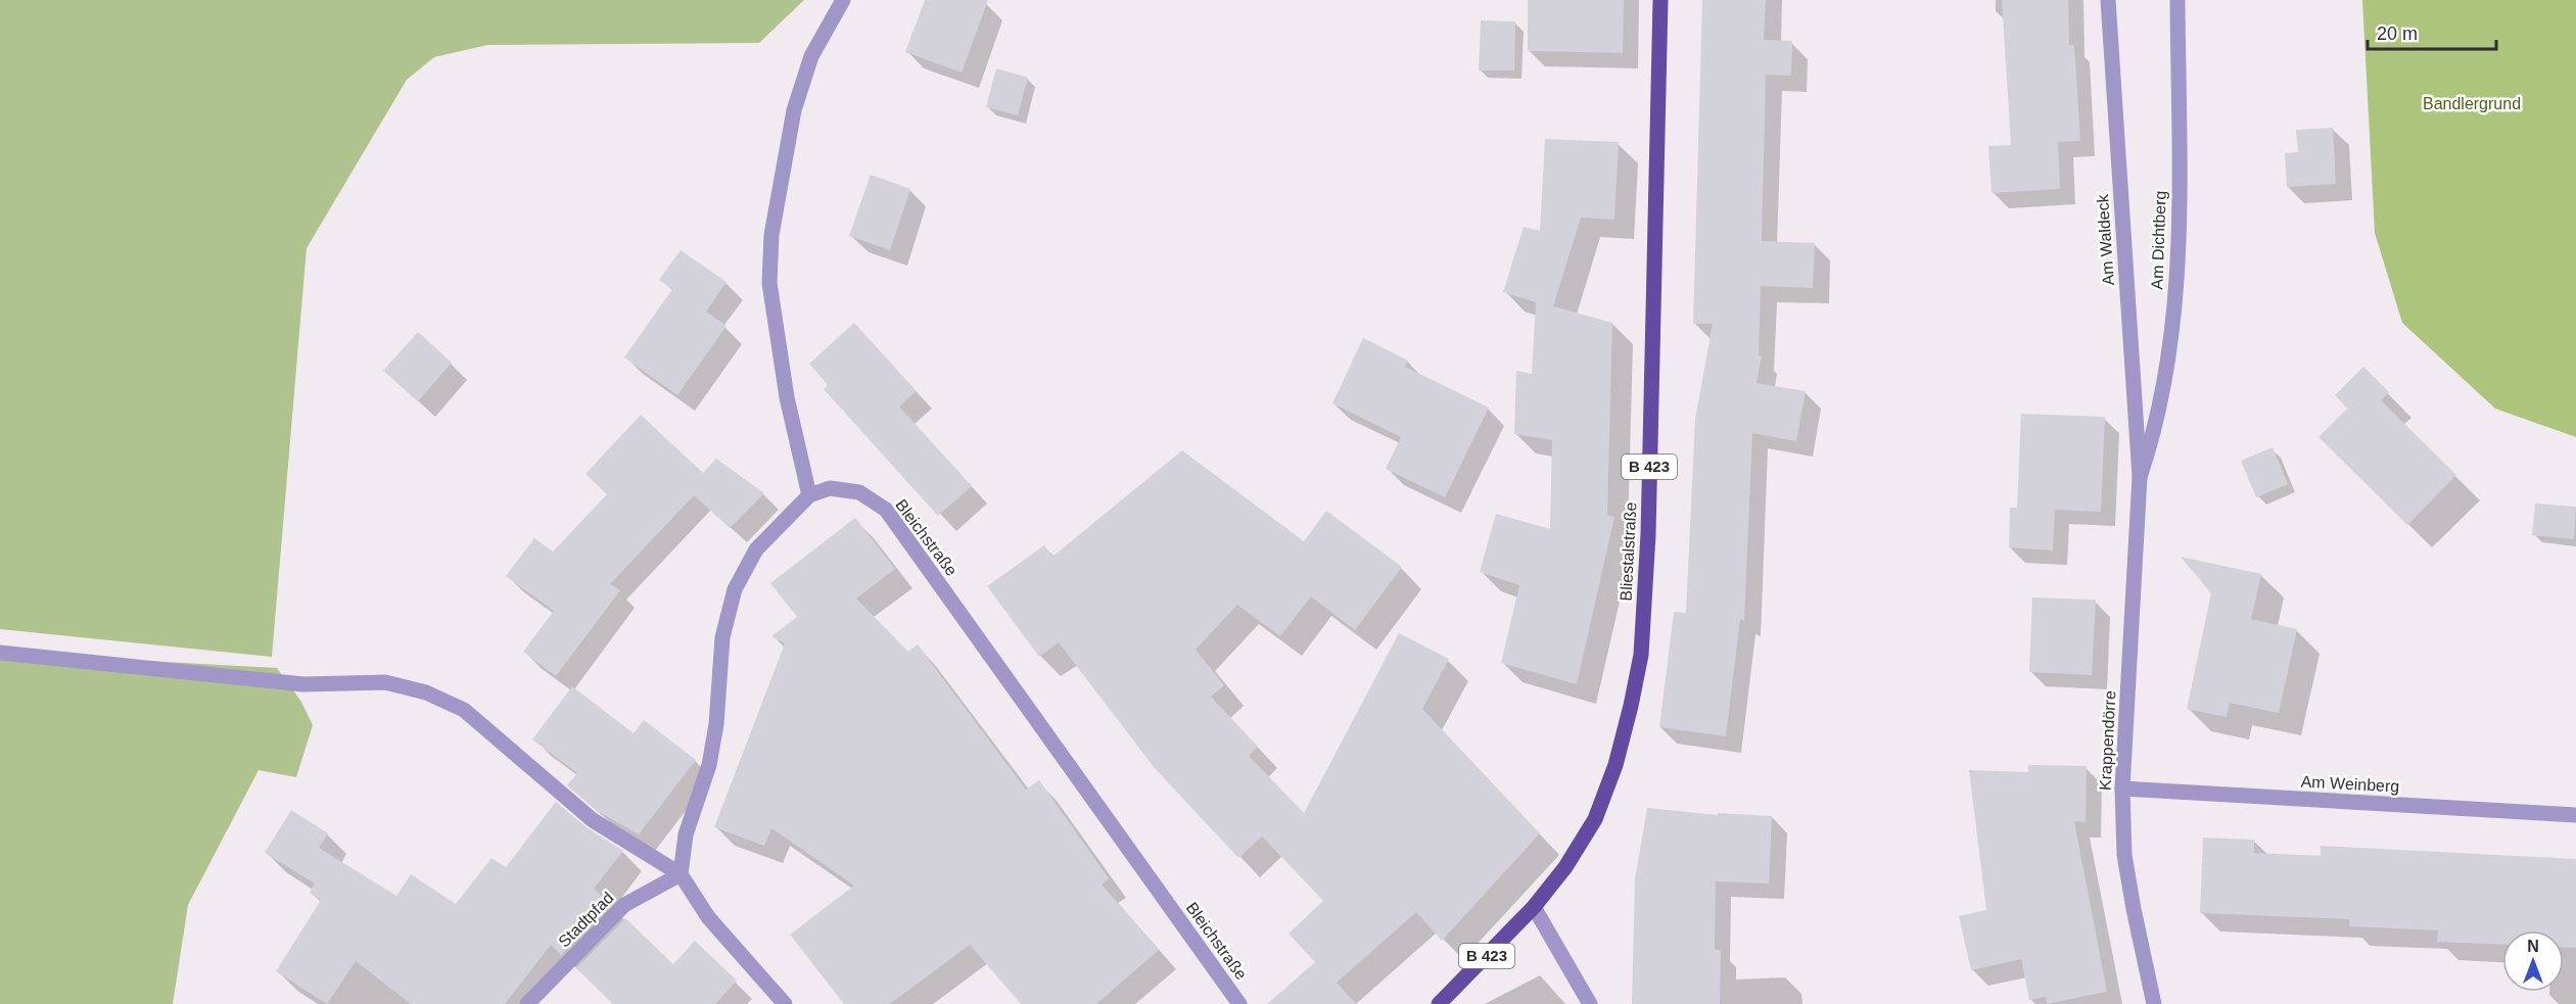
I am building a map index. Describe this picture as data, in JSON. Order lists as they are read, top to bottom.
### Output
{
  "streets": {
    "main road": ["B 423", "Bliestalstraße"],
    "street": [
      "Am Waldeck",
      "Am Dichtberg",
      "Bleichstraße",
      "Krappendörre",
      "Am Weinberg",
      "Stadtpfad"
    ]
  },
  "crossings": [
    ["Am Waldeck", "Am Dichtberg"],
    ["Am Waldeck", "Krappendörre"],
    ["Am Dichtberg", "Krappendörre"],
    ["Krappendörre", "Am Weinberg"]
  ],
  "parks": ["Bandlergrund"],
  "scale_bar": "20 m",
  "north": "top"
}
